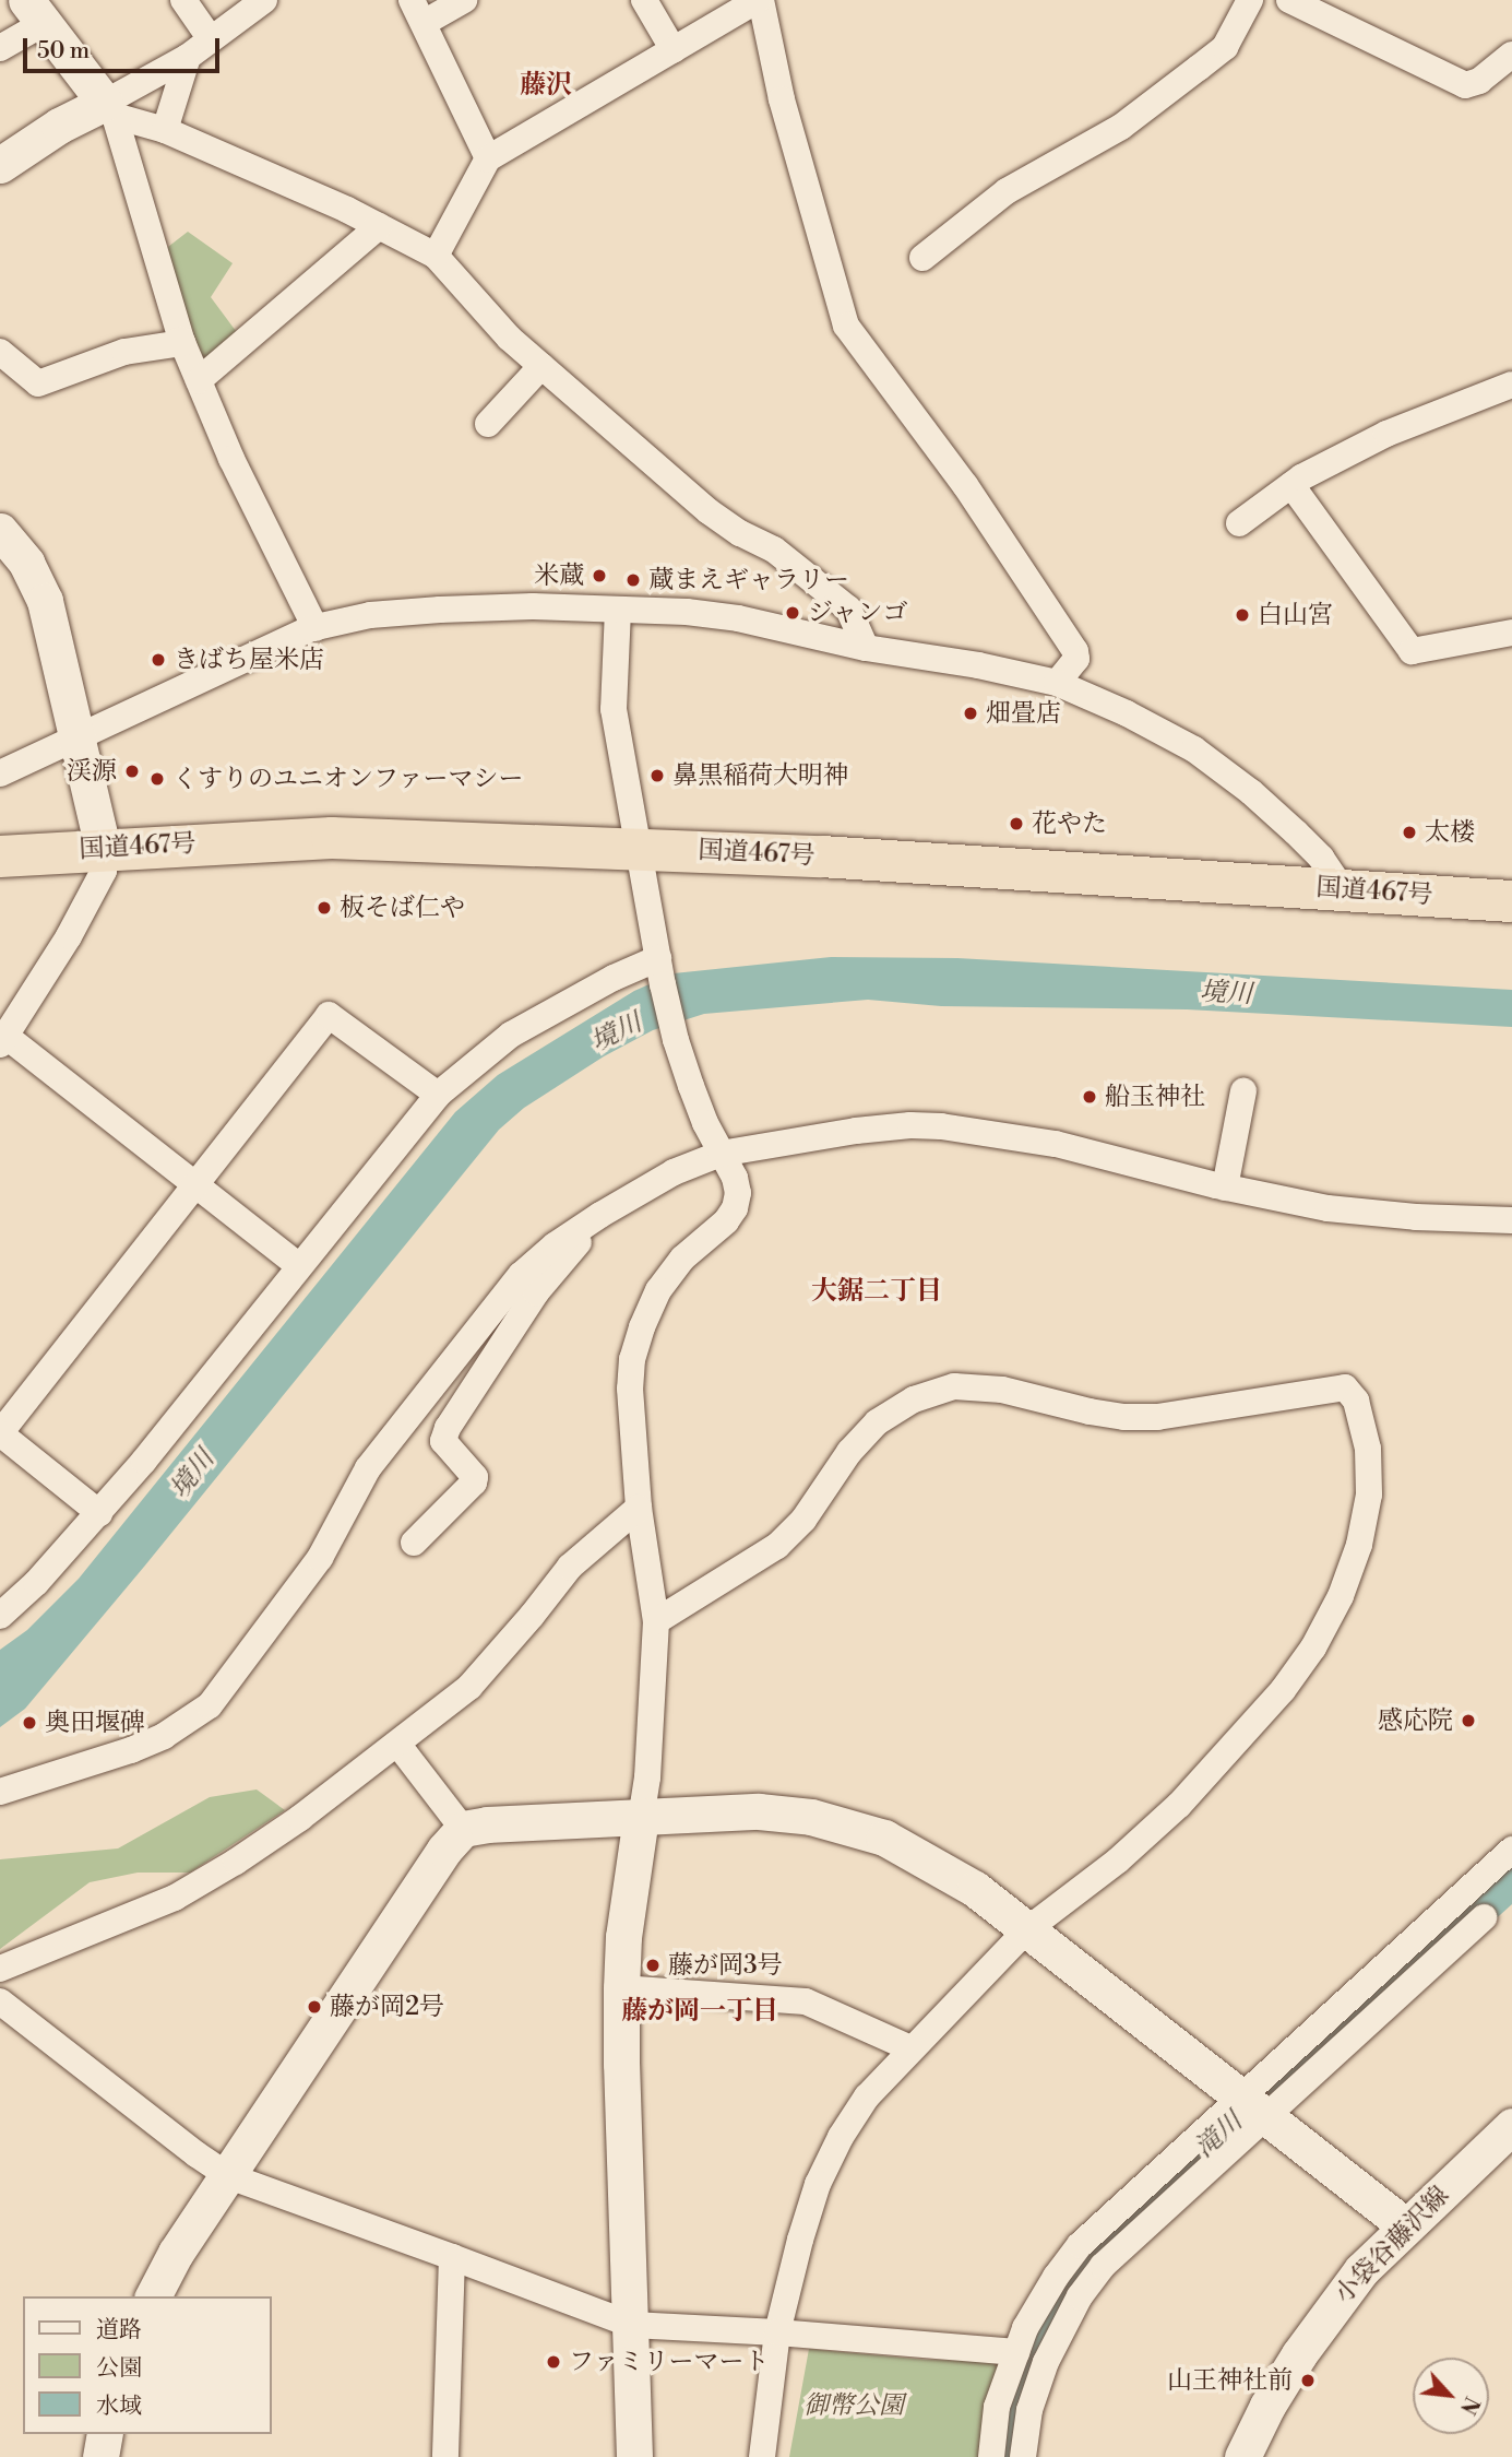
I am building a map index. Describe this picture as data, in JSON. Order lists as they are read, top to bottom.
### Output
{
  "streets": {
    "highway": ["国道467号"],
    "street": ["小袋谷藤沢線"]
  },
  "districts": ["藤沢", "大鋸二丁目", "藤が岡一丁目"],
  "water": ["境川", "滝川"],
  "parks": ["御幣公園"],
  "places": [
    "米蔵",
    "蔵まえギャラリー",
    "ジャンゴ",
    "白山宮",
    "きばち屋米店",
    "畑畳店",
    "渓源",
    "鼻黒稲荷大明神",
    "くすりのユニオンファーマシー",
    "花やた",
    "太楼",
    "板そば仁や",
    "船玉神社",
    "感応院",
    "奥田堰碑",
    "藤が岡3号",
    "藤が岡2号",
    "ファミリーマート",
    "山王神社前"
  ],
  "legend": ["道路", "公園", "水域"],
  "scale_bar": "50 m",
  "north": "bottom right"
}
